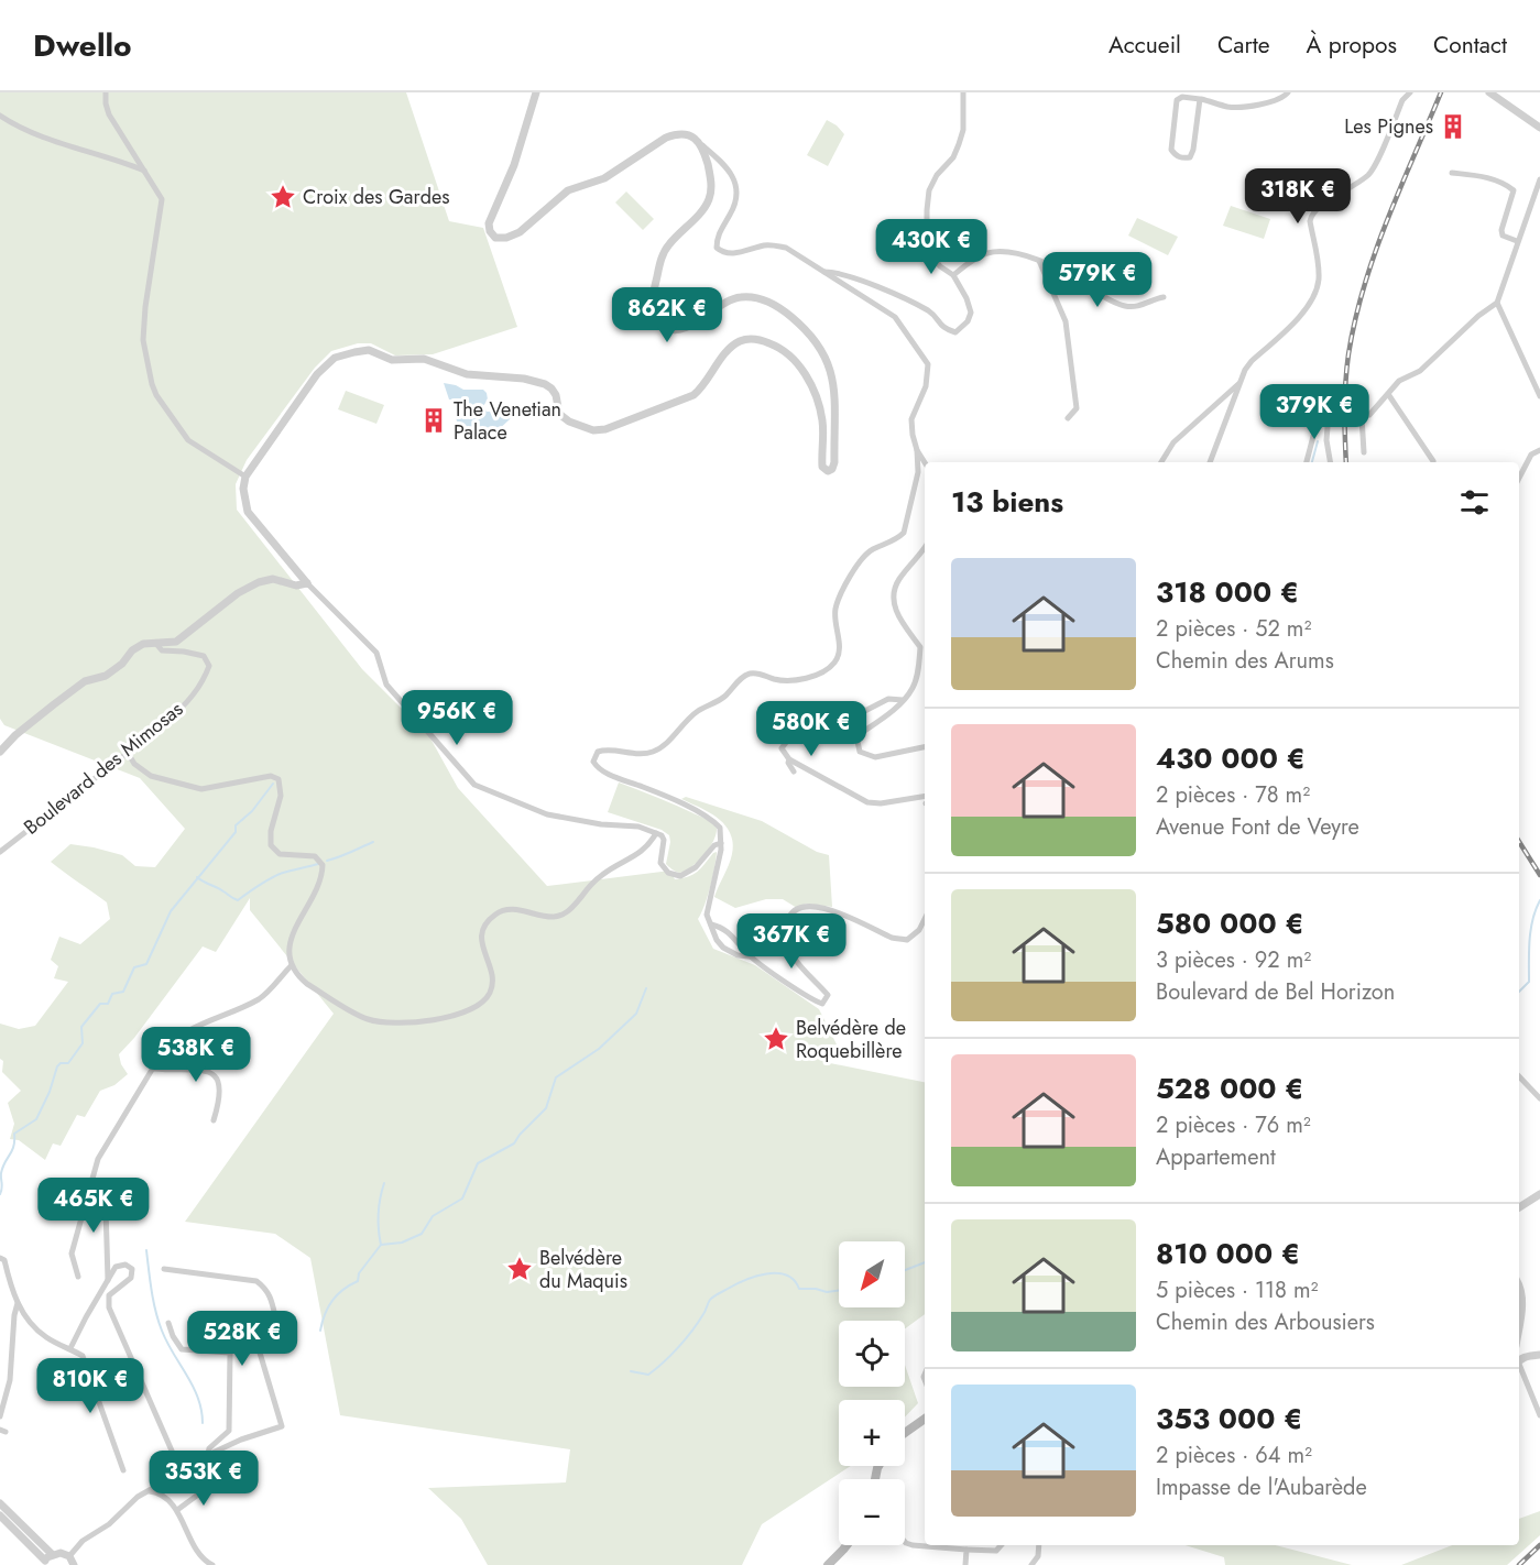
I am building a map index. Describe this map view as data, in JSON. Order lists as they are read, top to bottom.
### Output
{
  "streets": {
    "street": ["Boulevard des Mimosas"]
  },
  "places": {
    "building": ["Les Pignes", "The Venetian Palace"],
    "place": ["Croix des Gardes", "Belvédère de Roquebillère", "Belvédère du Maquis"]
  },
  "north": "bottom left",
  "page": {
    "header": "Dwello",
    "nav": [
      "Accueil",
      "Carte",
      "À propos",
      "Contact"
    ],
    "price": [
      "318K €",
      "430K €",
      "579K €",
      "862K €",
      "379K €",
      "956K €",
      "580K €",
      "367K €",
      "538K €",
      "465K €",
      "528K €",
      "810K €",
      "353K €"
    ],
    "heading": "13 biens",
    "list": [
      {
        "name": "318 000 €",
        "note": "2 pièces · 52 m² · Chemin des Arums"
      },
      {
        "name": "430 000 €",
        "note": "2 pièces · 78 m² · Avenue Font de Veyre"
      },
      {
        "name": "580 000 €",
        "note": "3 pièces · 92 m² · Boulevard de Bel Horizon"
      },
      {
        "name": "528 000 €",
        "note": "2 pièces · 76 m² · Appartement"
      },
      {
        "name": "810 000 €",
        "note": "5 pièces · 118 m² · Chemin des Arbousiers"
      },
      {
        "name": "353 000 €",
        "note": "2 pièces · 64 m² · Impasse de l'Aubarède"
      }
    ],
    "map_buttons": ["+", "−"]
  }
}
